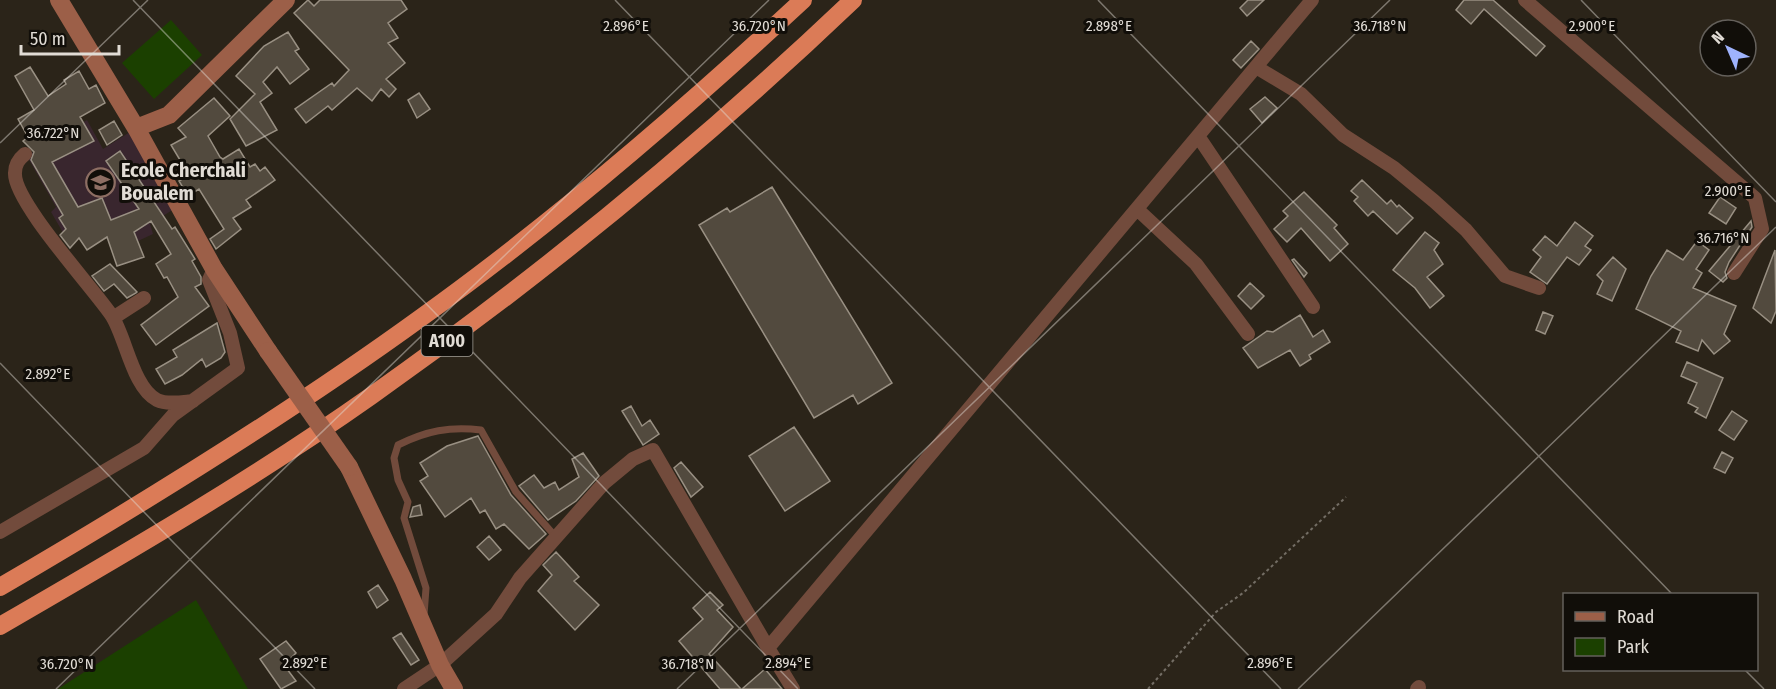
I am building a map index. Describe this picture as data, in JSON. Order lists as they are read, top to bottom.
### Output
{
  "streets": {
    "highway": ["A100"]
  },
  "places": {
    "school or university": ["Ecole Cherchali Boualem"]
  },
  "legend": ["Road", "Park"],
  "scale_bar": "50 m",
  "north": "top left",
  "coordinates": [
    "36.720°N",
    "36.718°N",
    "2.900°E",
    "2.896°E",
    "2.898°E",
    "36.722°N",
    "36.716°N",
    "2.892°E",
    "2.894°E"
  ]
}
